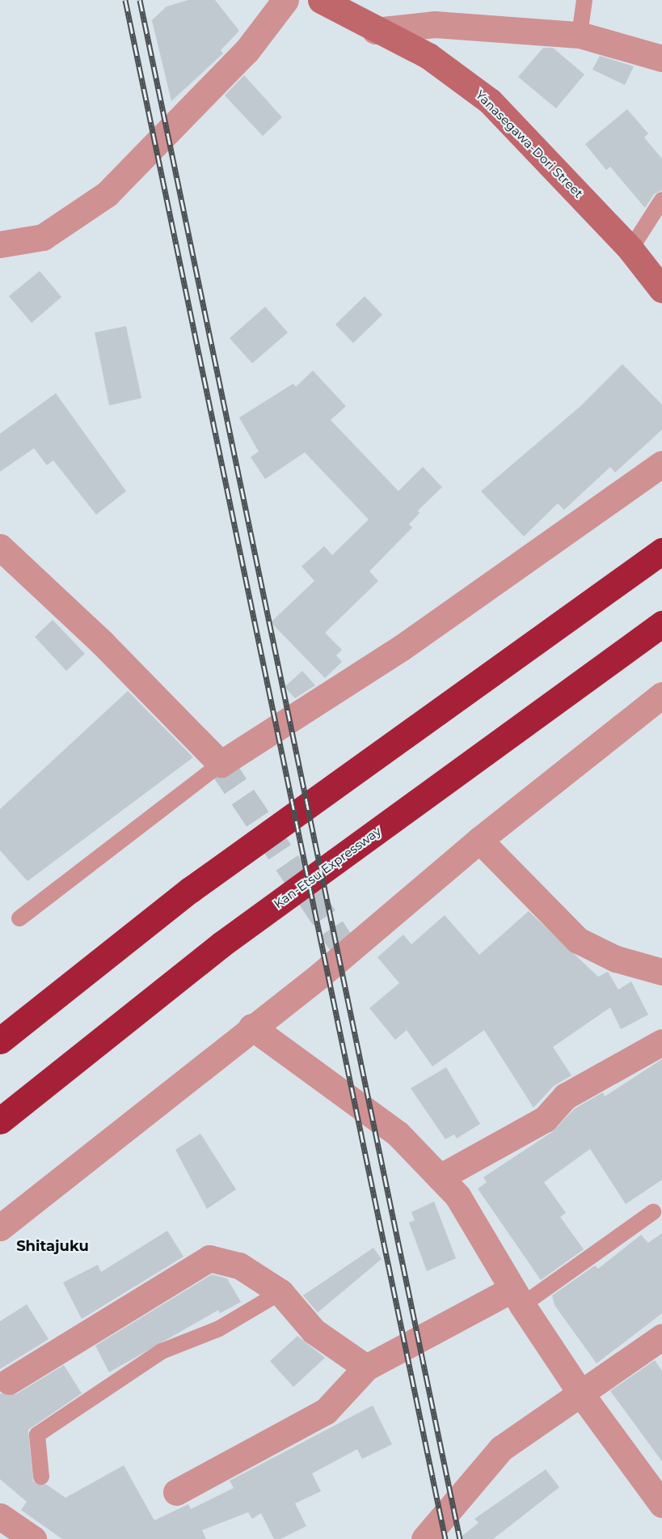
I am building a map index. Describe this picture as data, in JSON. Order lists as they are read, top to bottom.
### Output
{
  "streets": {
    "highway": ["Kan-Etsu Expressway"],
    "street": ["Yanasegawa-Dori Street"]
  },
  "districts": ["Shitajuku"]
}
